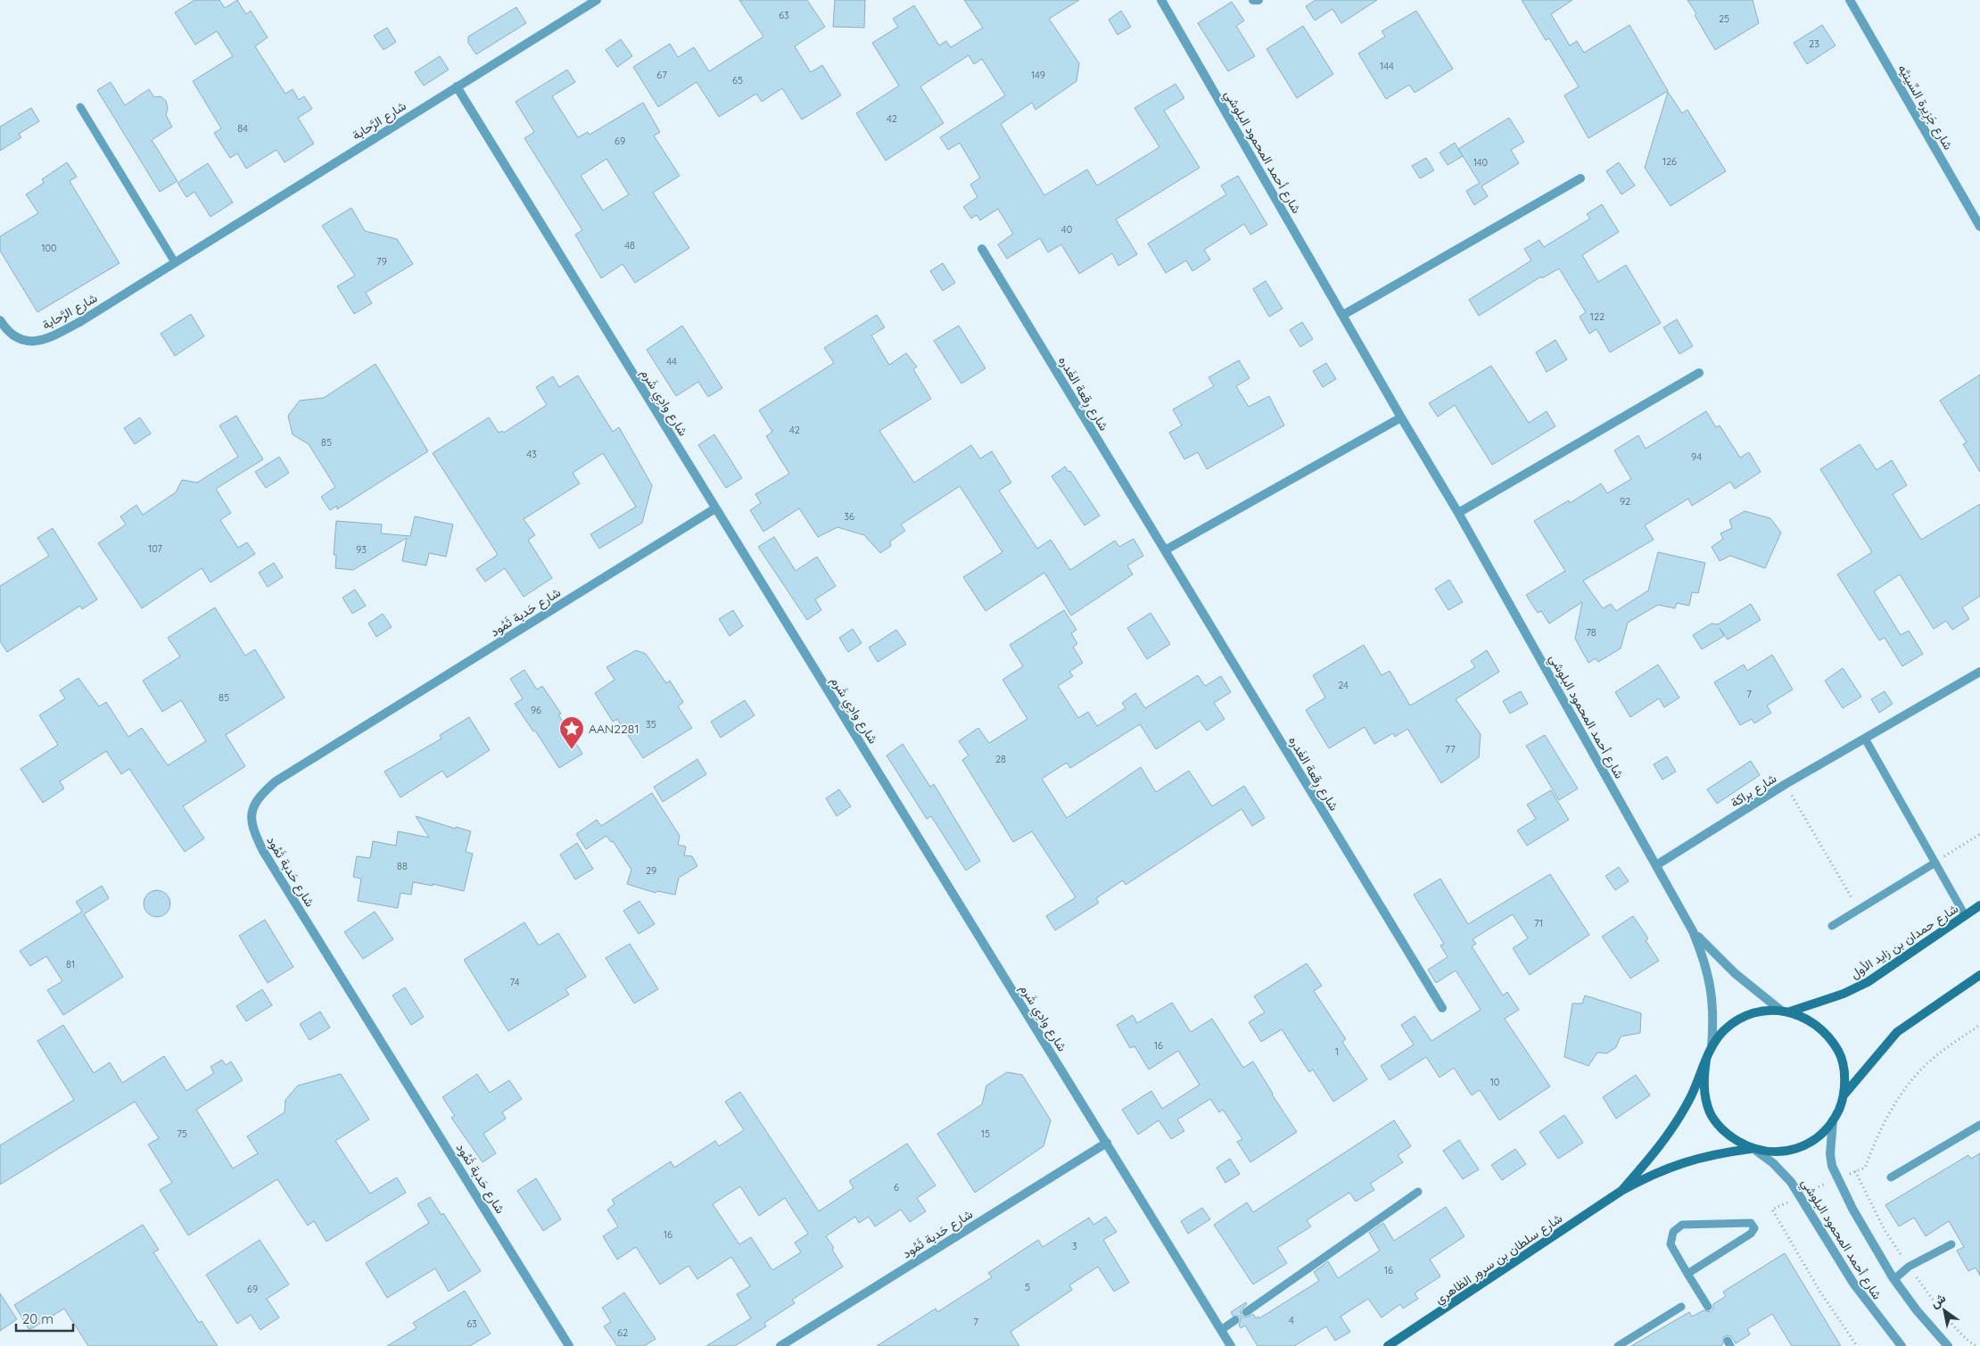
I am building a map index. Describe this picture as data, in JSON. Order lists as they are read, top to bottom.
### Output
{
  "streets": {
    "main road": ["شارع حمدان بن زايد الأول", "شارع سلطان بن سرور الظاهري"],
    "street": [
      "شارع جَزِيرة السِّينيَّه",
      "شارع الرَّحابة",
      "شارع أحمد المحمود البلوشي",
      "شارع رِقعة الغَدره",
      "شارع وادِي شَرم",
      "شارع حَدبة ثَمُود",
      "شارع براكة"
    ]
  },
  "crossings": [
    ["شارع الرَّحابة", "شارع وادِي شَرم"],
    ["شارع أحمد المحمود البلوشي", "شارع براكة"],
    ["شارع أحمد المحمود البلوشي", "شارع حمدان بن زايد الأول"],
    ["شارع أحمد المحمود البلوشي", "شارع سلطان بن سرور الظاهري"],
    ["شارع وادِي شَرم", "شارع حَدبة ثَمُود"],
    ["شارع حمدان بن زايد الأول", "شارع سلطان بن سرور الظاهري"]
  ],
  "places": {
    "place": ["AAN2281"]
  },
  "house_numbers": [
    "63",
    "25",
    "23",
    "144",
    "67",
    "149",
    "65",
    "42",
    "84",
    "69",
    "126",
    "140",
    "40",
    "48",
    "100",
    "79",
    "122",
    "44",
    "42",
    "85",
    "43",
    "94",
    "92",
    "36",
    "107",
    "93",
    "78",
    "24",
    "7",
    "85",
    "96",
    "35",
    "77",
    "28",
    "88",
    "29",
    "71",
    "81",
    "74",
    "16",
    "1",
    "10",
    "75",
    "15",
    "6",
    "16",
    "3",
    "16",
    "5",
    "69",
    "4",
    "7",
    "63",
    "62"
  ],
  "scale_bar": "20 m",
  "north": "top left"
}
